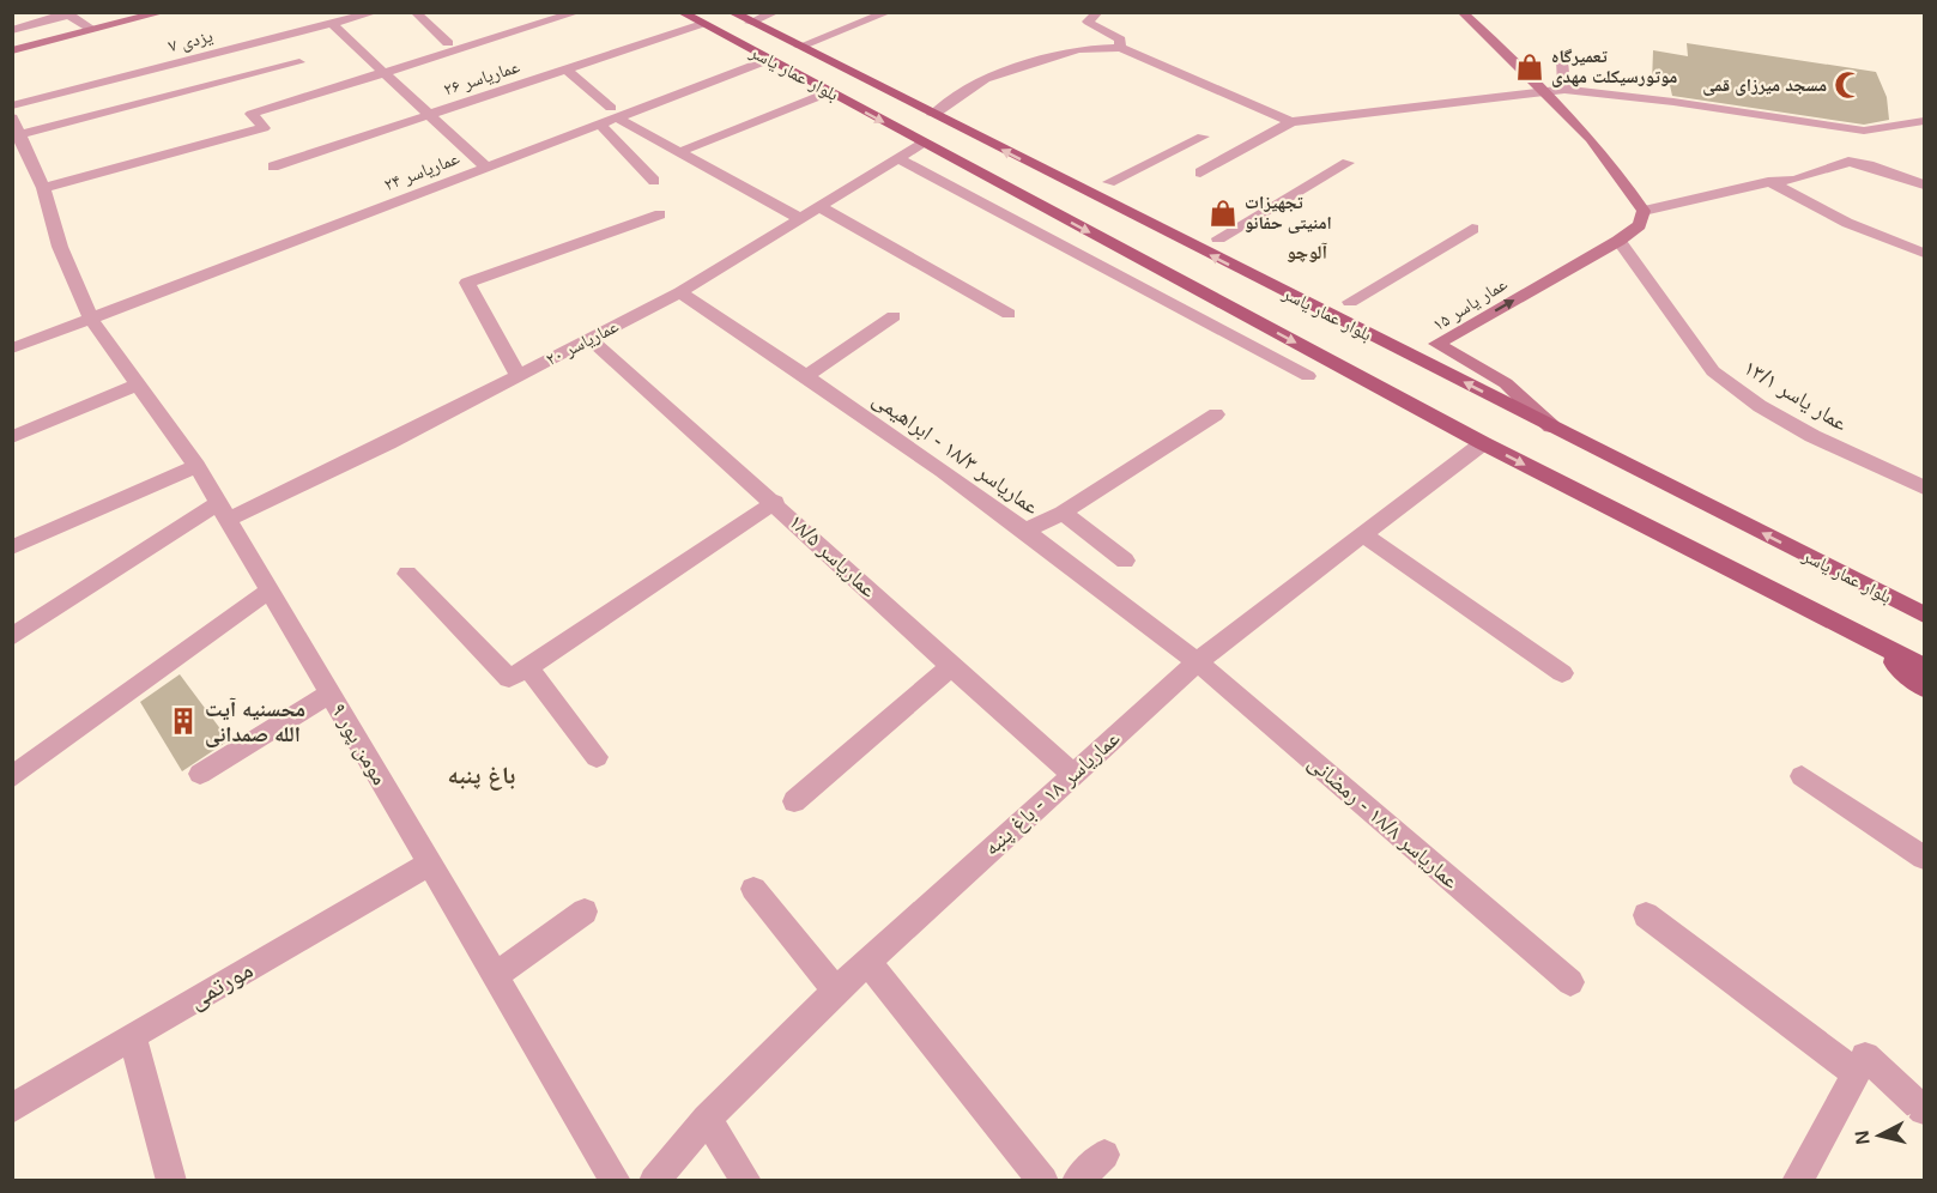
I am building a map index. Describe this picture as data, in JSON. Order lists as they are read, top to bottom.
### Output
{
  "streets": {
    "main road": ["بلوار عمار یاسر", "عمار یاسر ۱۵"],
    "street": [
      "یزدی ۷",
      "عماریاسر ۲۶",
      "عماریاسر ۲۴",
      "عماریاسر ۲۰",
      "عمار یاسر ۱۳/۱",
      "عماریاسر ۱۸/۳ - ابراهیمی",
      "عماریاسر ۱۸/۵",
      "مومن پور ۹",
      "عماریاسر ۱۸ - باغ پنبه",
      "عماریاسر ۱۸/۸ - رمضانی",
      "مورتمی"
    ]
  },
  "crossings": [
    ["بلوار عمار یاسر", "عماریاسر ۲۶"],
    ["بلوار عمار یاسر", "عماریاسر ۲۴"],
    ["بلوار عمار یاسر", "عمار یاسر ۱۵"],
    ["بلوار عمار یاسر", "عماریاسر ۲۰"],
    ["بلوار عمار یاسر", "عماریاسر ۱۸ - باغ پنبه"],
    ["عماریاسر ۲۴", "مومن پور ۹"],
    ["عمار یاسر ۱۵", "عمار یاسر ۱۳/۱"],
    ["عماریاسر ۲۰", "عماریاسر ۱۸/۳ - ابراهیمی"],
    ["عماریاسر ۲۰", "عماریاسر ۱۸/۵"],
    ["عماریاسر ۲۰", "مومن پور ۹"],
    ["عماریاسر ۱۸/۳ - ابراهیمی", "عماریاسر ۱۸ - باغ پنبه"],
    ["عماریاسر ۱۸/۳ - ابراهیمی", "عماریاسر ۱۸/۸ - رمضانی"],
    ["عماریاسر ۱۸/۵", "عماریاسر ۱۸ - باغ پنبه"],
    ["مومن پور ۹", "مورتمی"],
    ["عماریاسر ۱۸ - باغ پنبه", "عماریاسر ۱۸/۸ - رمضانی"]
  ],
  "districts": ["آلوچو", "باغ پنبه"],
  "places": {
    "shop": ["تعمیرگاه موتورسیکلت مهدی", "تجهیزات امنیتی حفانو"],
    "mosque": ["مسجد میرزای قمی"],
    "building": ["محسنیه آیت الله صمدانی"]
  },
  "north": "left"
}
